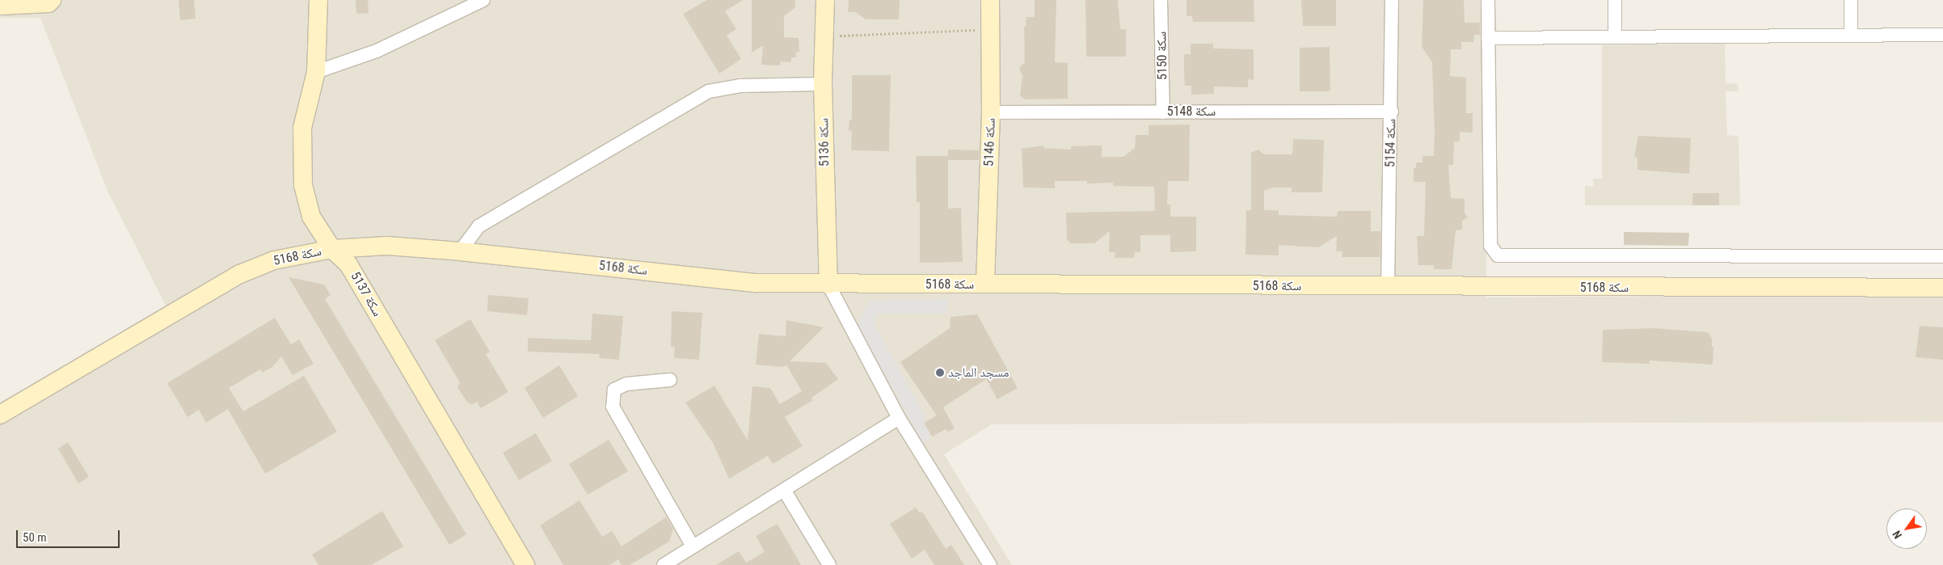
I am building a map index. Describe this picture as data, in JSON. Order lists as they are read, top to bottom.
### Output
{
  "streets": {
    "street": [
      "سكة 5150",
      "سكة 5148",
      "سكة 5136",
      "سكة 5146",
      "سكة 5154",
      "سكة 5168",
      "سكة 5137"
    ]
  },
  "crossings": [
    ["سكة 5150", "سكة 5148"],
    ["سكة 5148", "سكة 5146"],
    ["سكة 5148", "سكة 5154"],
    ["سكة 5136", "سكة 5168"],
    ["سكة 5146", "سكة 5168"],
    ["سكة 5154", "سكة 5168"],
    ["سكة 5168", "سكة 5137"]
  ],
  "places": ["مسجد الماجد"],
  "scale_bar": "50 m",
  "north": "bottom left"
}
